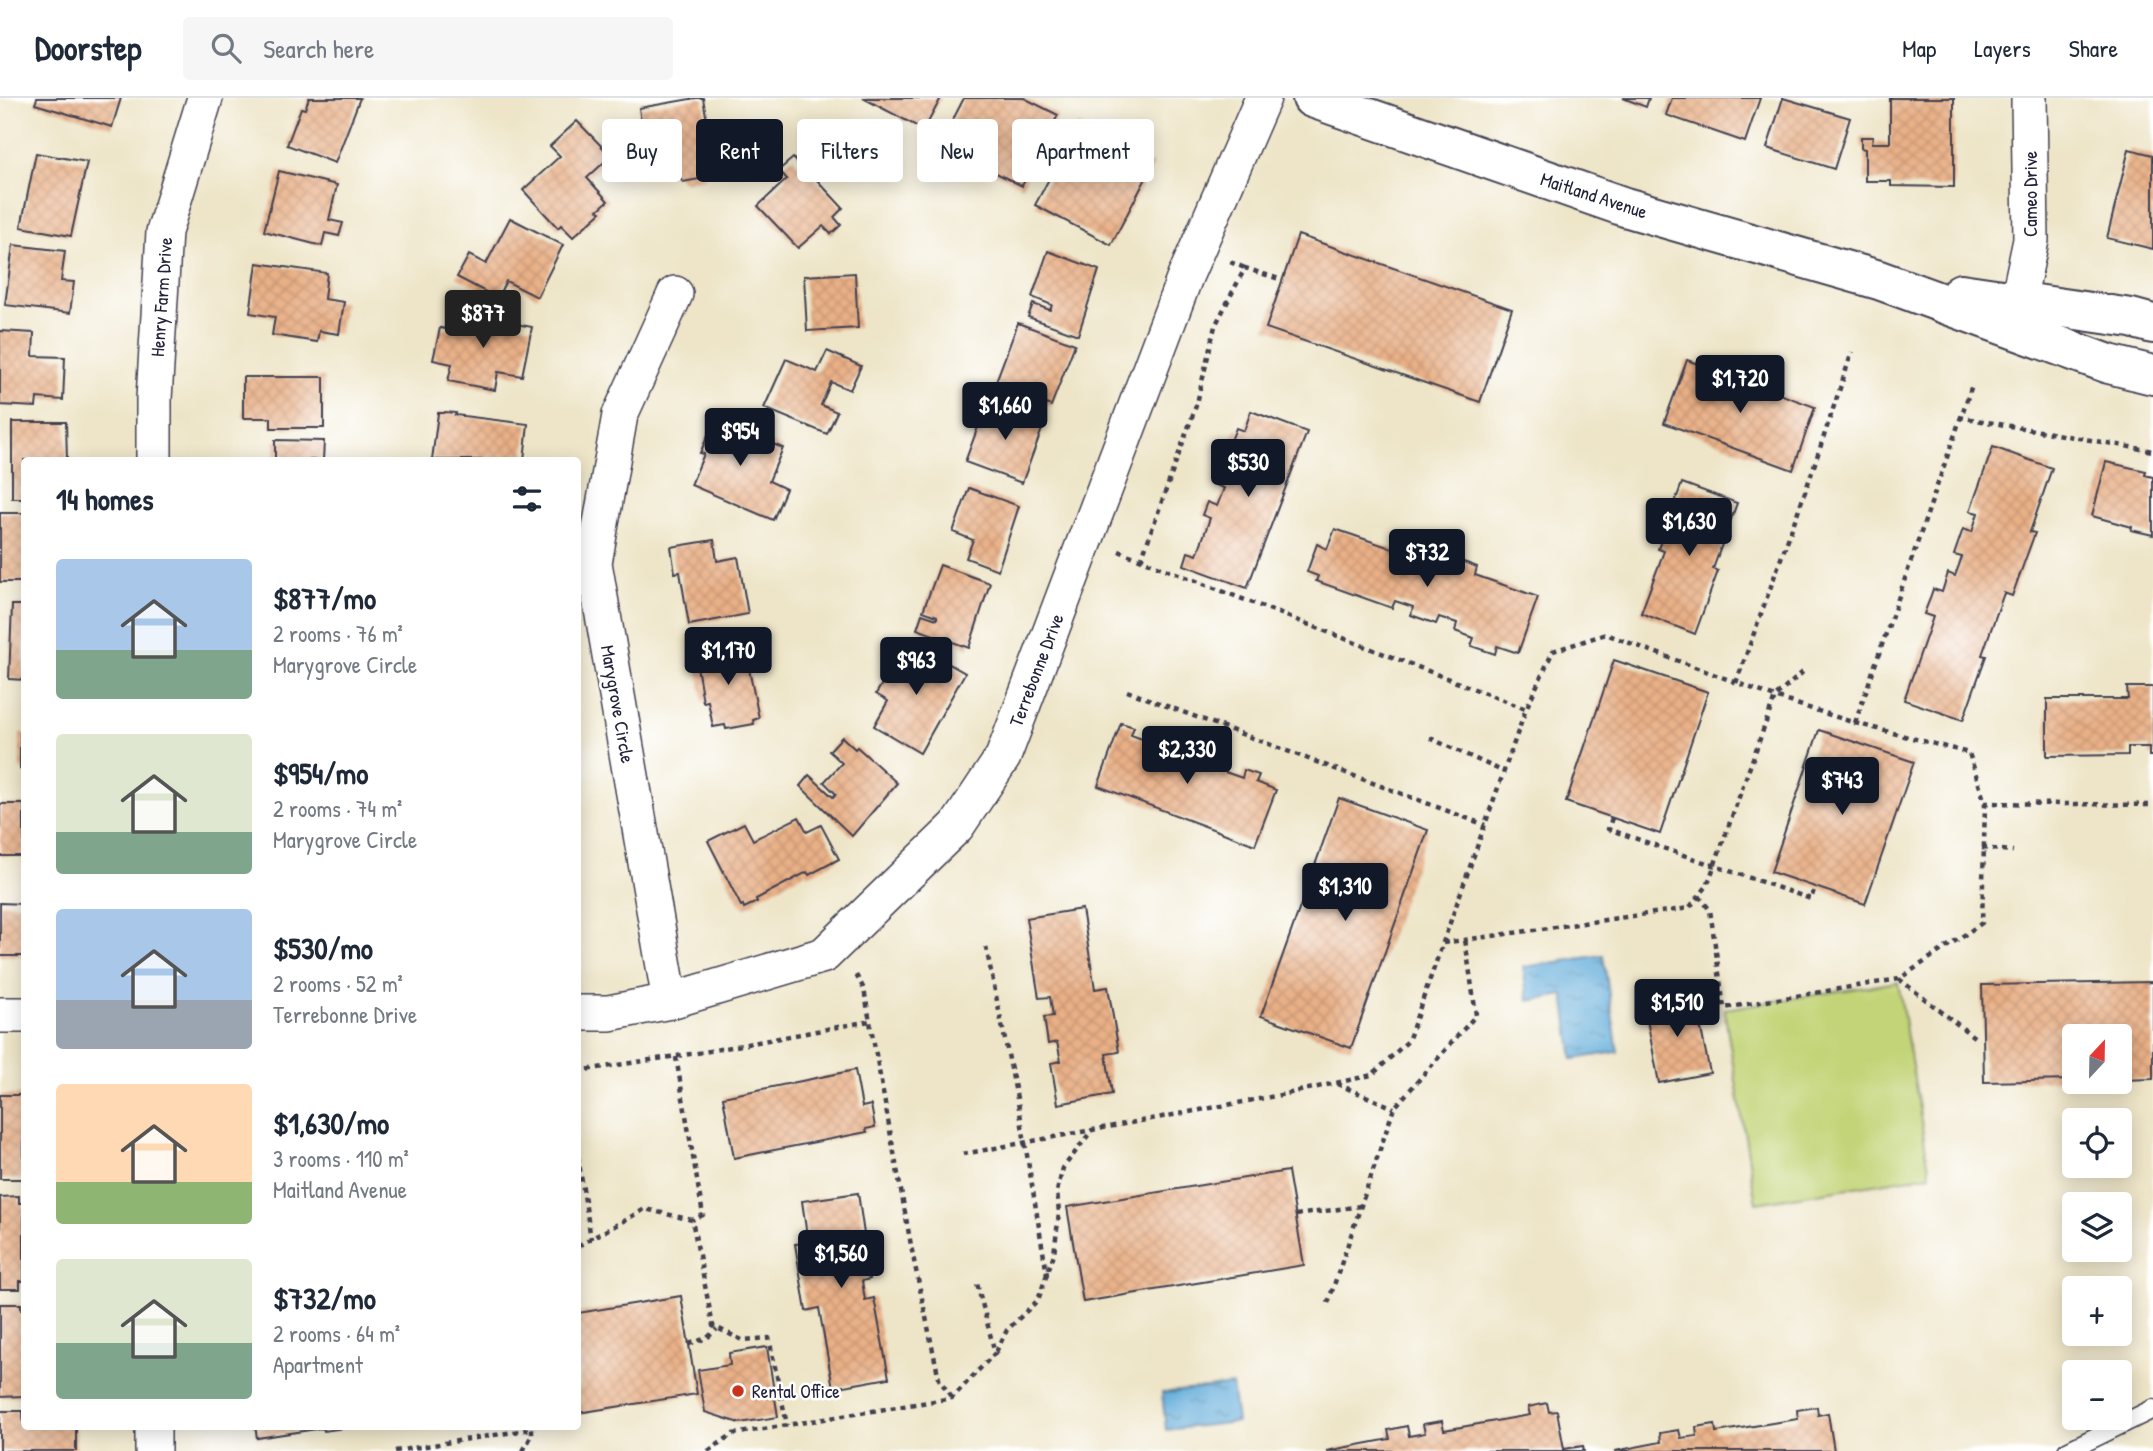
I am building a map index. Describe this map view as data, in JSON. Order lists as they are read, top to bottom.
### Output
{
  "streets": {
    "main road": ["Maitland Avenue"],
    "street": [
      "Cameo Drive",
      "Henry Farm Drive",
      "Terrebonne Drive",
      "Marygrove Circle"
    ]
  },
  "crossings": [
    ["Cameo Drive", "Maitland Avenue"],
    ["Terrebonne Drive", "Marygrove Circle"]
  ],
  "places": ["Rental Office"],
  "north": "top",
  "page": {
    "header": "Doorstep",
    "search": "Search here",
    "nav": ["Map", "Layers", "Share"],
    "chip": [
      "Buy",
      "Rent",
      "Filters",
      "New",
      "Apartment"
    ],
    "price": [
      "$877",
      "$1,720",
      "$1,660",
      "$954",
      "$530",
      "$1,630",
      "$732",
      "$1,170",
      "$963",
      "$2,330",
      "$743",
      "$1,310",
      "$1,510",
      "$1,560"
    ],
    "heading": "14 homes",
    "list": [
      {
        "name": "$877/mo",
        "note": "2 rooms · 76 m² · Marygrove Circle"
      },
      {
        "name": "$954/mo",
        "note": "2 rooms · 74 m² · Marygrove Circle"
      },
      {
        "name": "$530/mo",
        "note": "2 rooms · 52 m² · Terrebonne Drive"
      },
      {
        "name": "$1,630/mo",
        "note": "3 rooms · 110 m² · Maitland Avenue"
      },
      {
        "name": "$732/mo",
        "note": "2 rooms · 64 m² · Apartment"
      }
    ],
    "map_buttons": ["+", "−"]
  }
}
